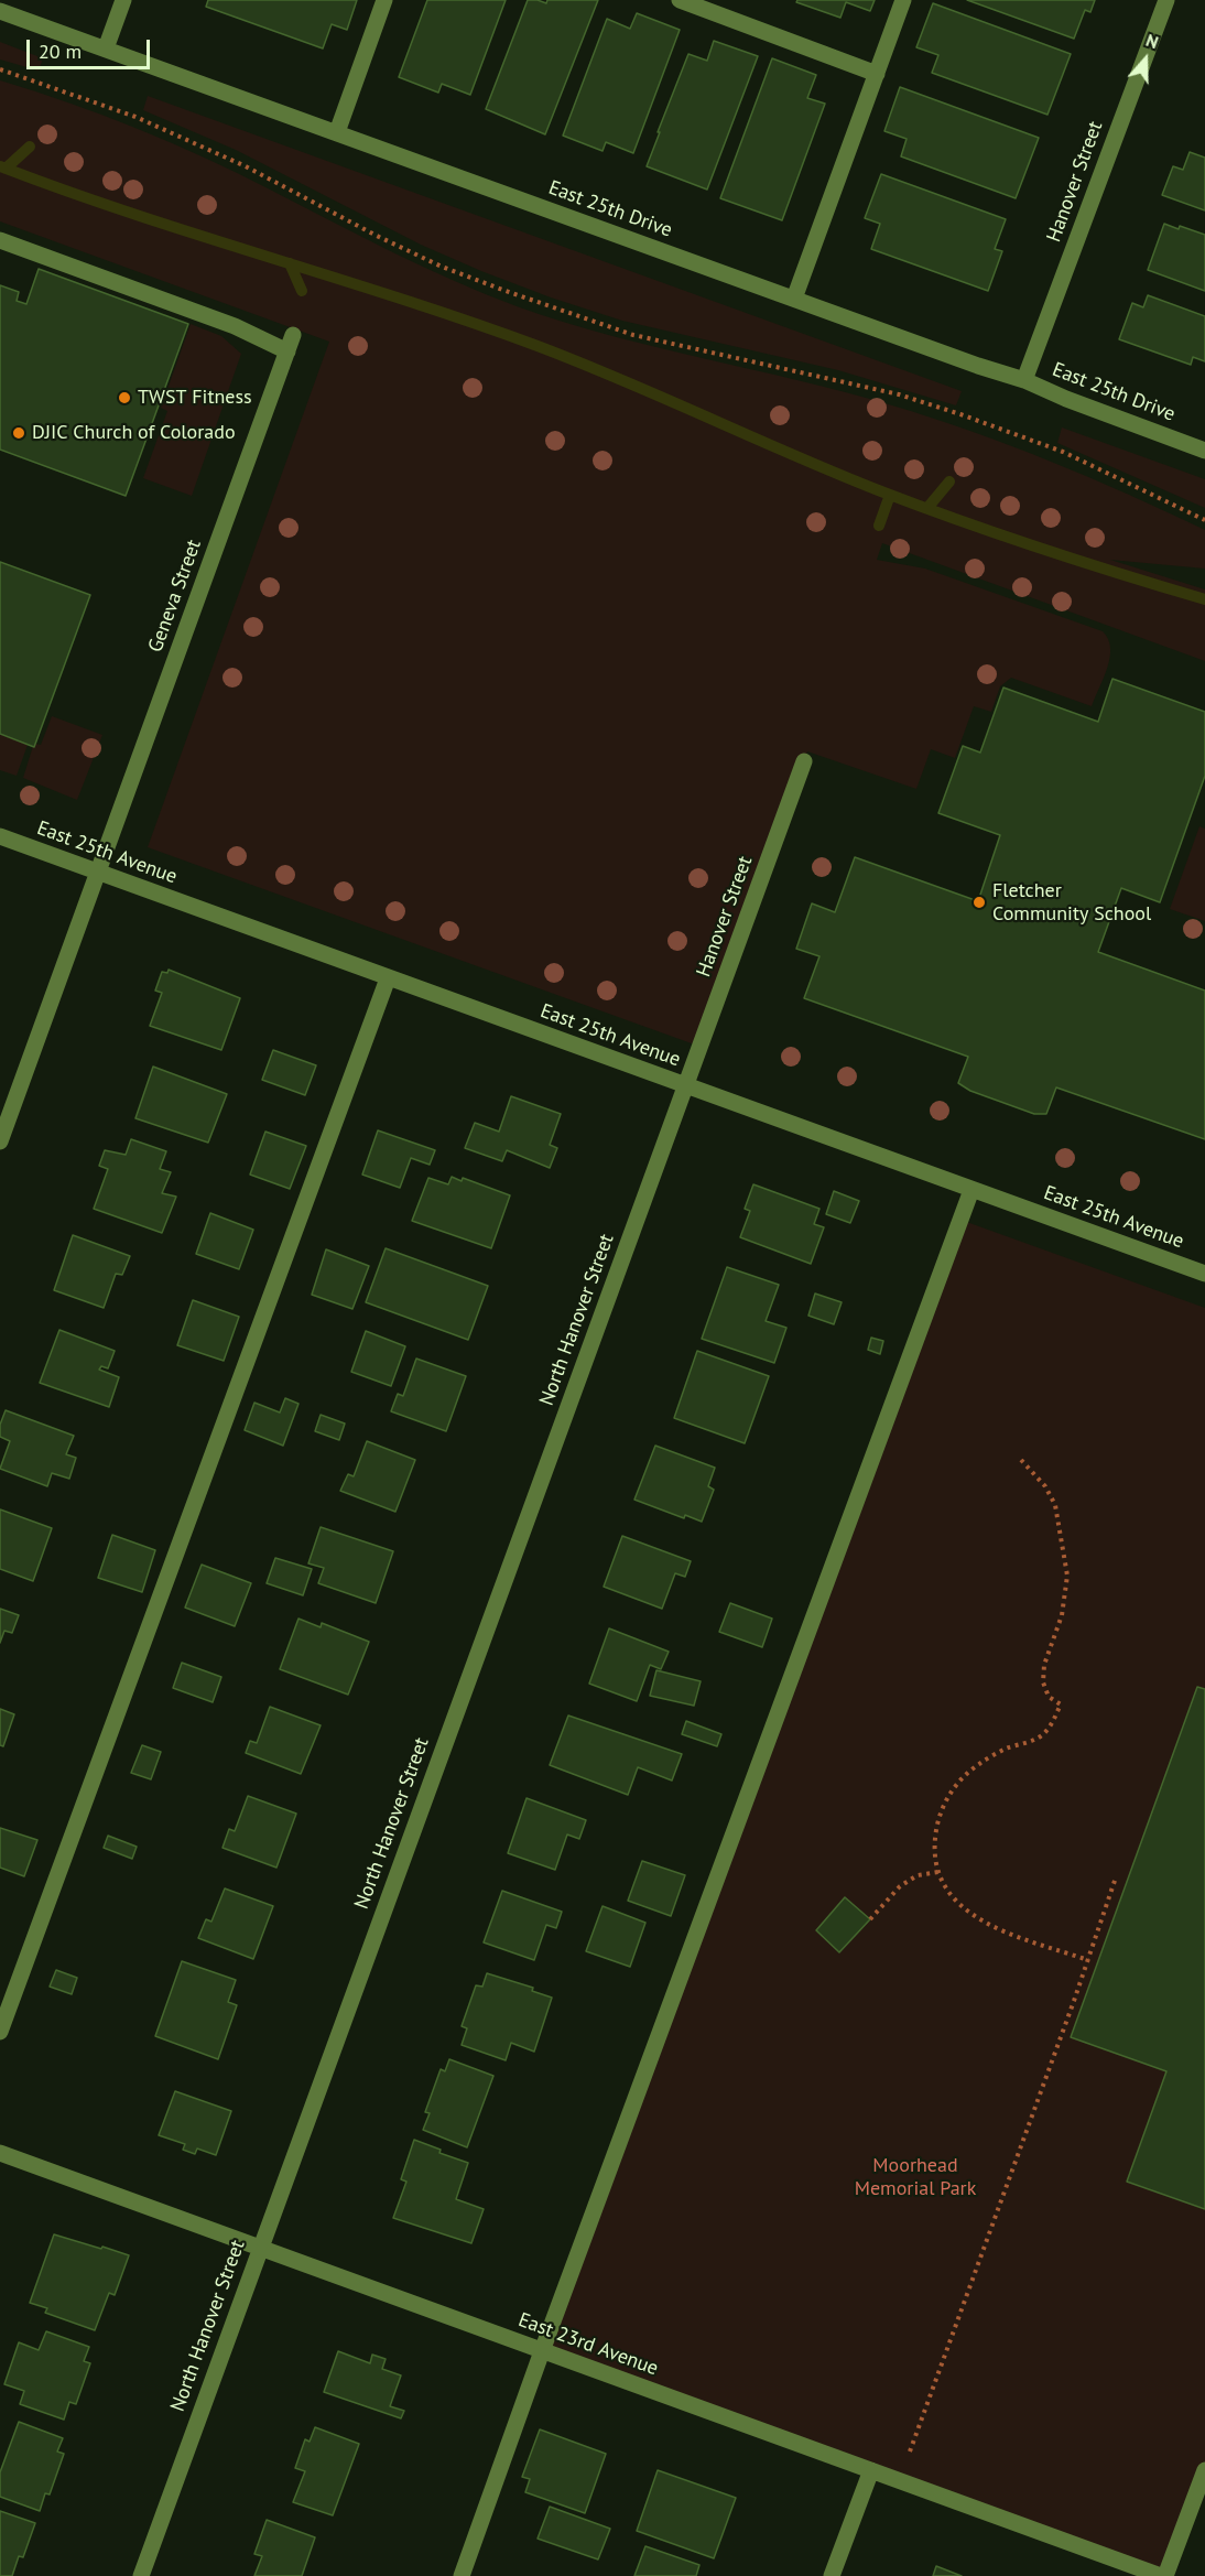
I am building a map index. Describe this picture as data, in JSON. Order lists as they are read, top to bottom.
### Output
{
  "streets": {
    "street": [
      "Hanover Street",
      "East 25th Drive",
      "Geneva Street",
      "East 25th Avenue",
      "North Hanover Street",
      "East 23rd Avenue"
    ]
  },
  "crossings": [
    ["Hanover Street", "East 25th Drive"],
    ["Hanover Street", "East 25th Avenue"],
    ["Hanover Street", "North Hanover Street"],
    ["Geneva Street", "East 25th Avenue"],
    ["East 25th Avenue", "North Hanover Street"],
    ["North Hanover Street", "East 23rd Avenue"]
  ],
  "parks": ["Moorhead Memorial Park"],
  "places": ["TWST Fitness", "DJIC Church of Colorado", "Fletcher Community School"],
  "scale_bar": "20 m",
  "north": "top"
}
